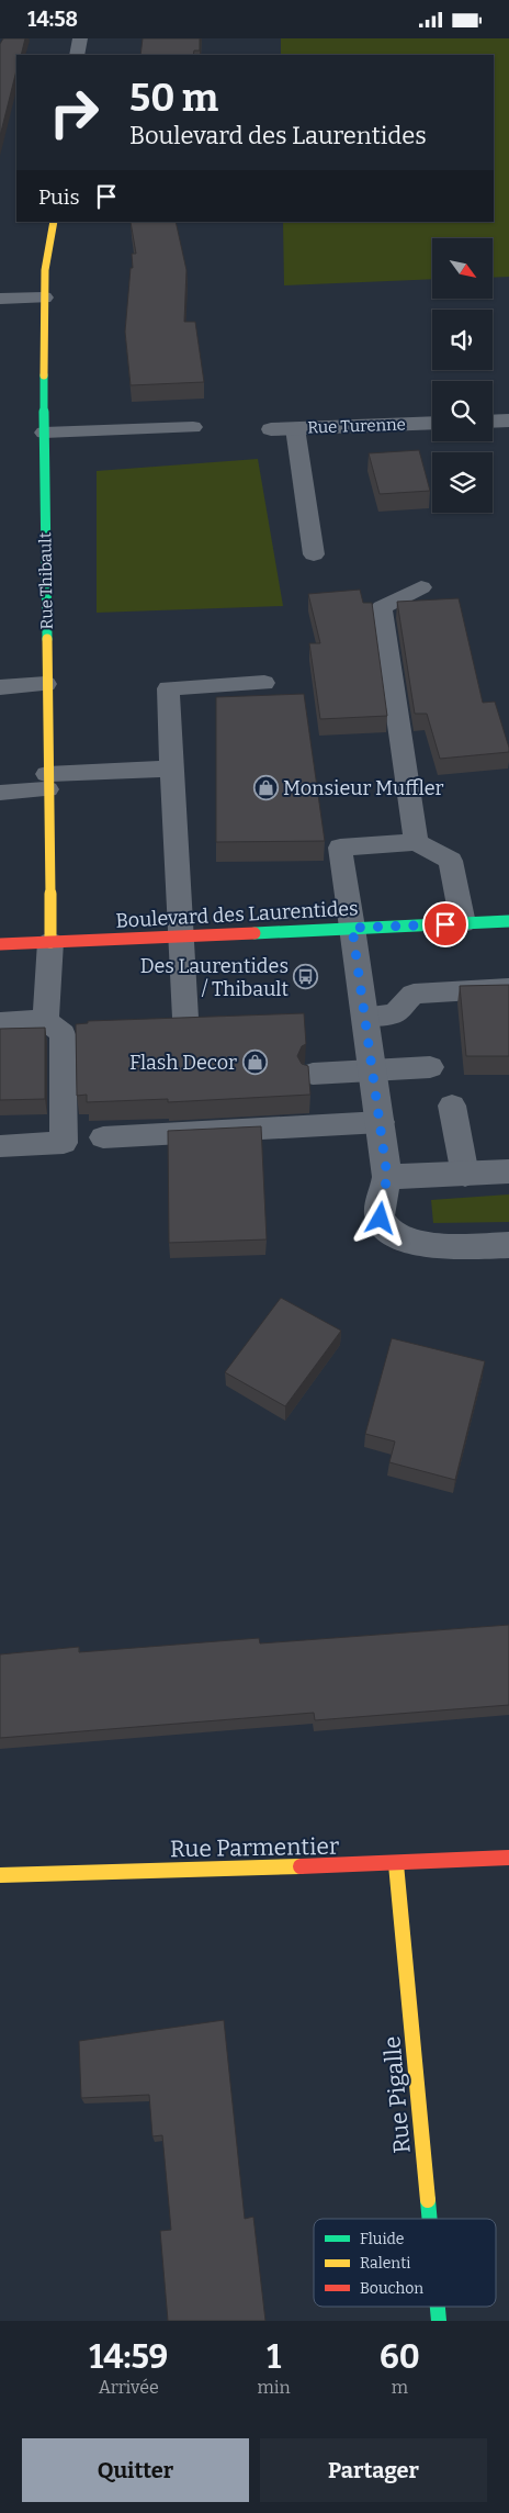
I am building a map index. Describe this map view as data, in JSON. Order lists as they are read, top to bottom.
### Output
{
  "streets": {
    "street": [
      "Rue Turenne",
      "Rue Thibault",
      "Boulevard des Laurentides",
      "Rue Parmentier",
      "Rue Pigalle"
    ]
  },
  "crossings": [
    ["Rue Thibault", "Boulevard des Laurentides"],
    ["Rue Parmentier", "Rue Pigalle"]
  ],
  "places": {
    "shop": ["Monsieur Muffler", "Flash Decor"],
    "bus stop": ["Des Laurentides / Thibault"]
  },
  "legend": ["Fluide", "Ralenti", "Bouchon"],
  "north": "bottom right",
  "page": {
    "status": "14:58",
    "turn": ["50 m", "Boulevard des Laurentides"],
    "then": "Puis",
    "eta": [
      "14:59",
      "Arrivée",
      "1",
      "min",
      "60",
      "m"
    ],
    "buttons": ["Quitter", "Partager"]
  }
}
